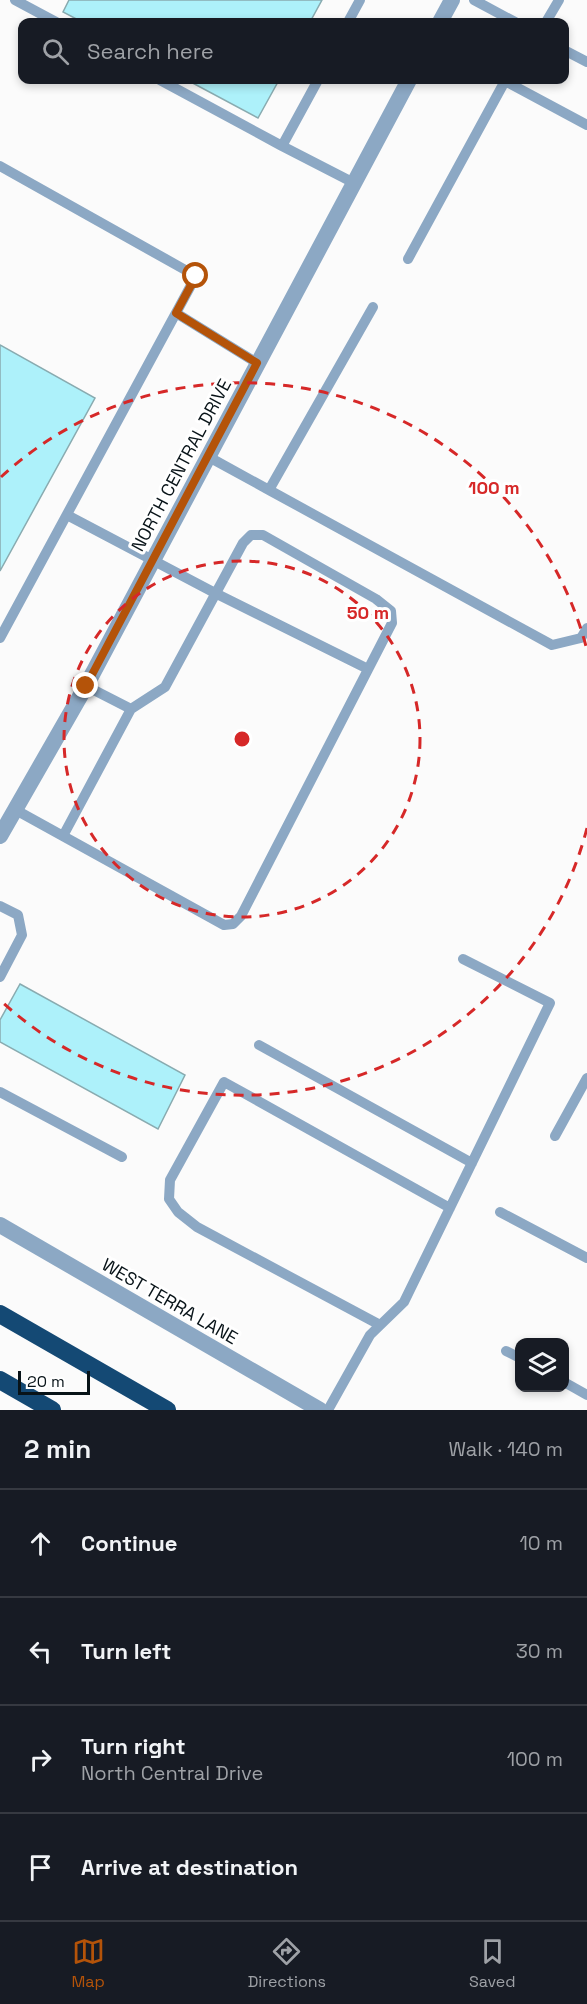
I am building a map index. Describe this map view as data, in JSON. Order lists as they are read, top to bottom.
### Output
{
  "streets": {
    "street": ["NORTH CENTRAL DRIVE", "WEST TERRA LANE"]
  },
  "scale_bar": "20 m",
  "page": {
    "search": "Search here",
    "scale": "20 m",
    "heading": ["2 min", "Walk · 140 m"],
    "list": [
      ["Continue", "10 m"],
      ["Turn left", "30 m"],
      ["Turn right", "North Central Drive", "100 m"],
      "Arrive at destination"
    ],
    "nav": ["Map", "Directions", "Saved"]
  },
  "rings": ["100 m", "50 m"]
}
